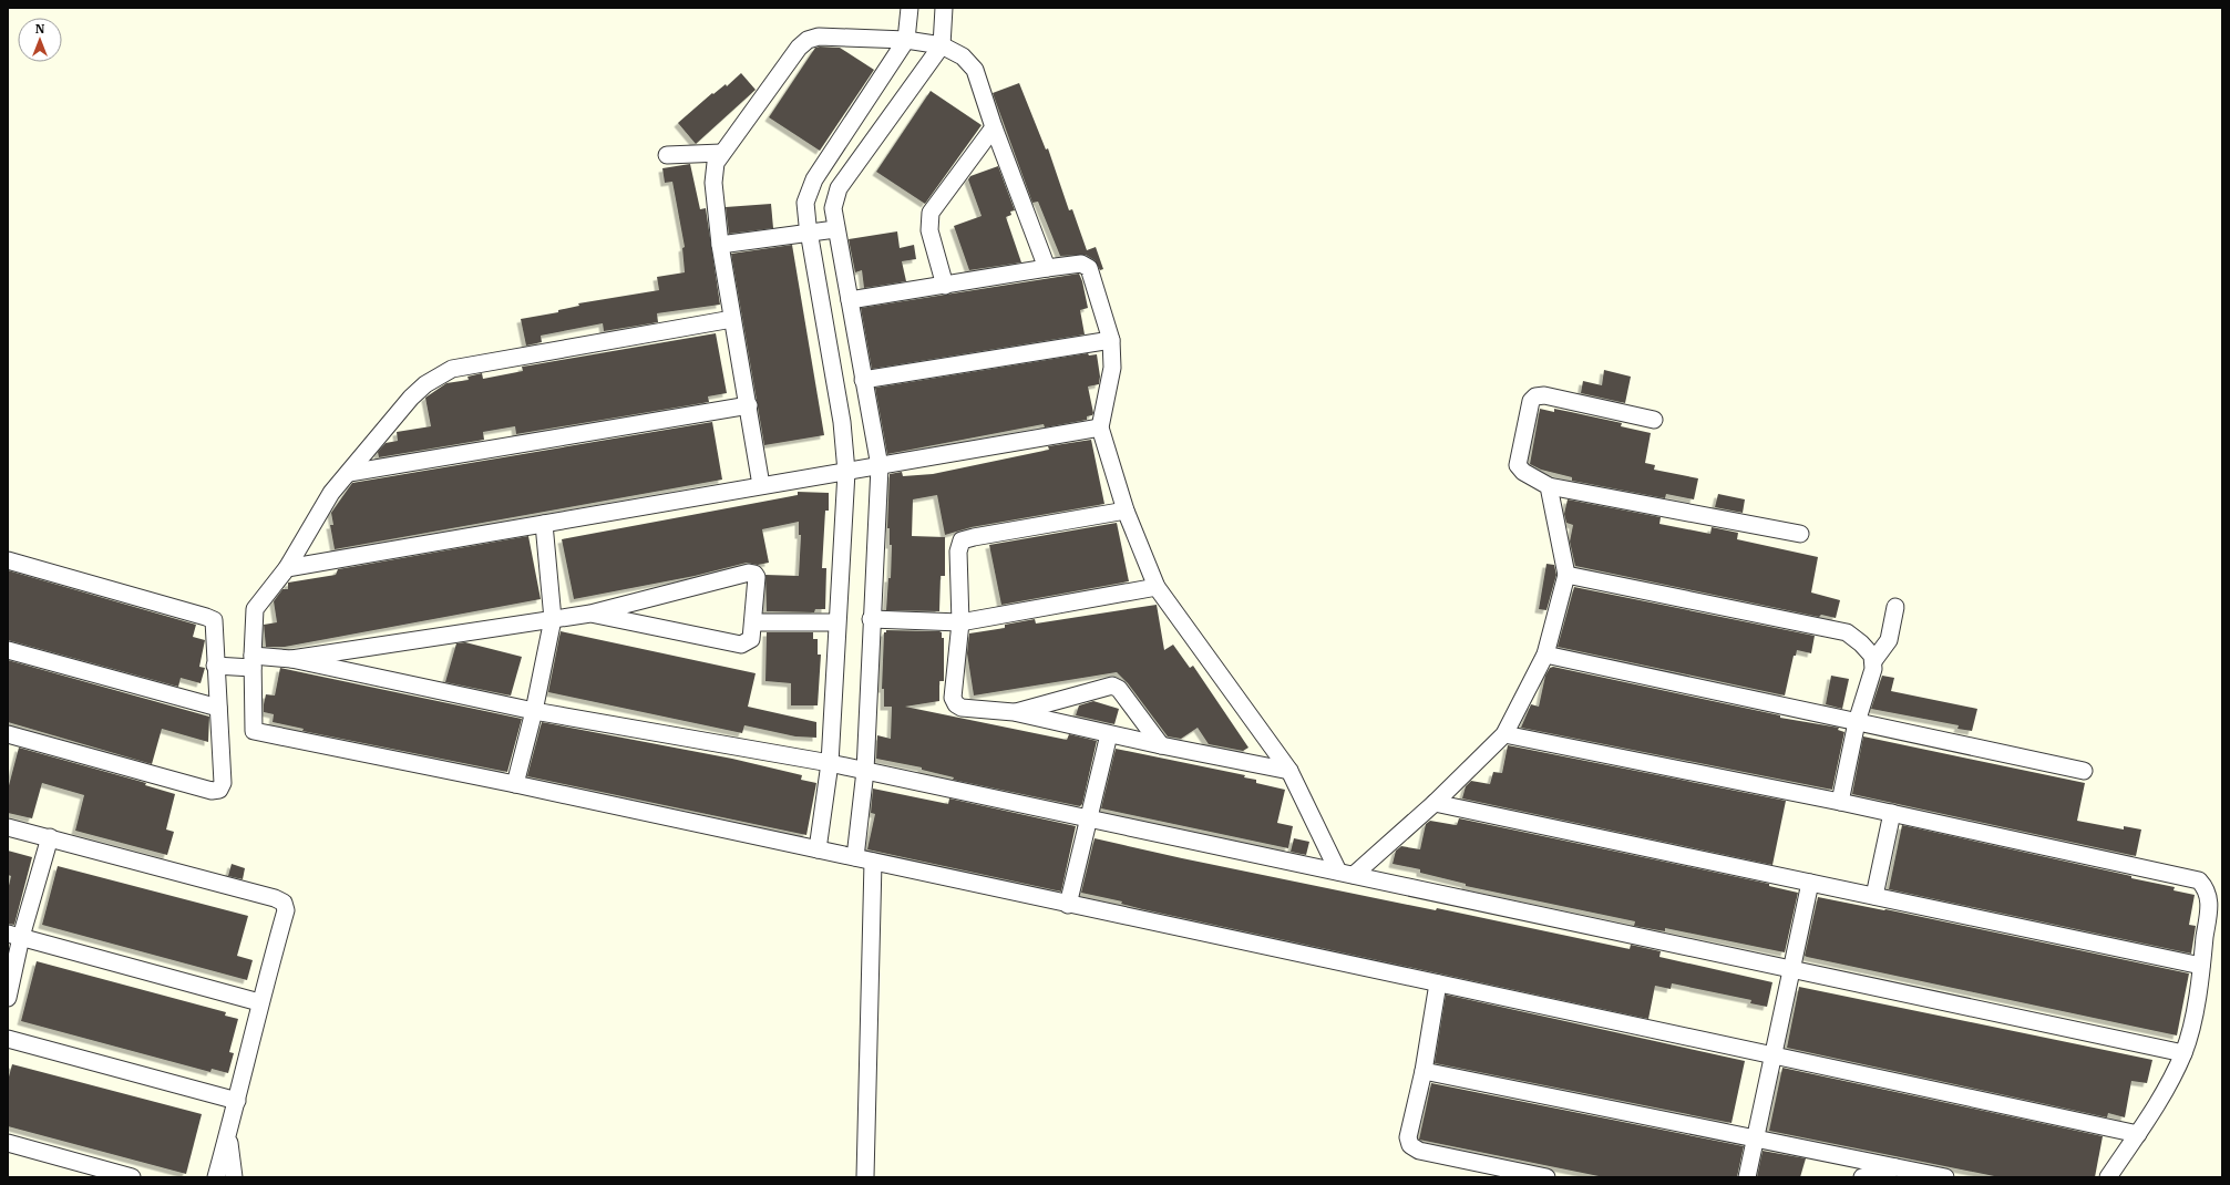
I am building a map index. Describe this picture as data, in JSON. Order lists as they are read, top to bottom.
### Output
{
  "north": "top"
}
